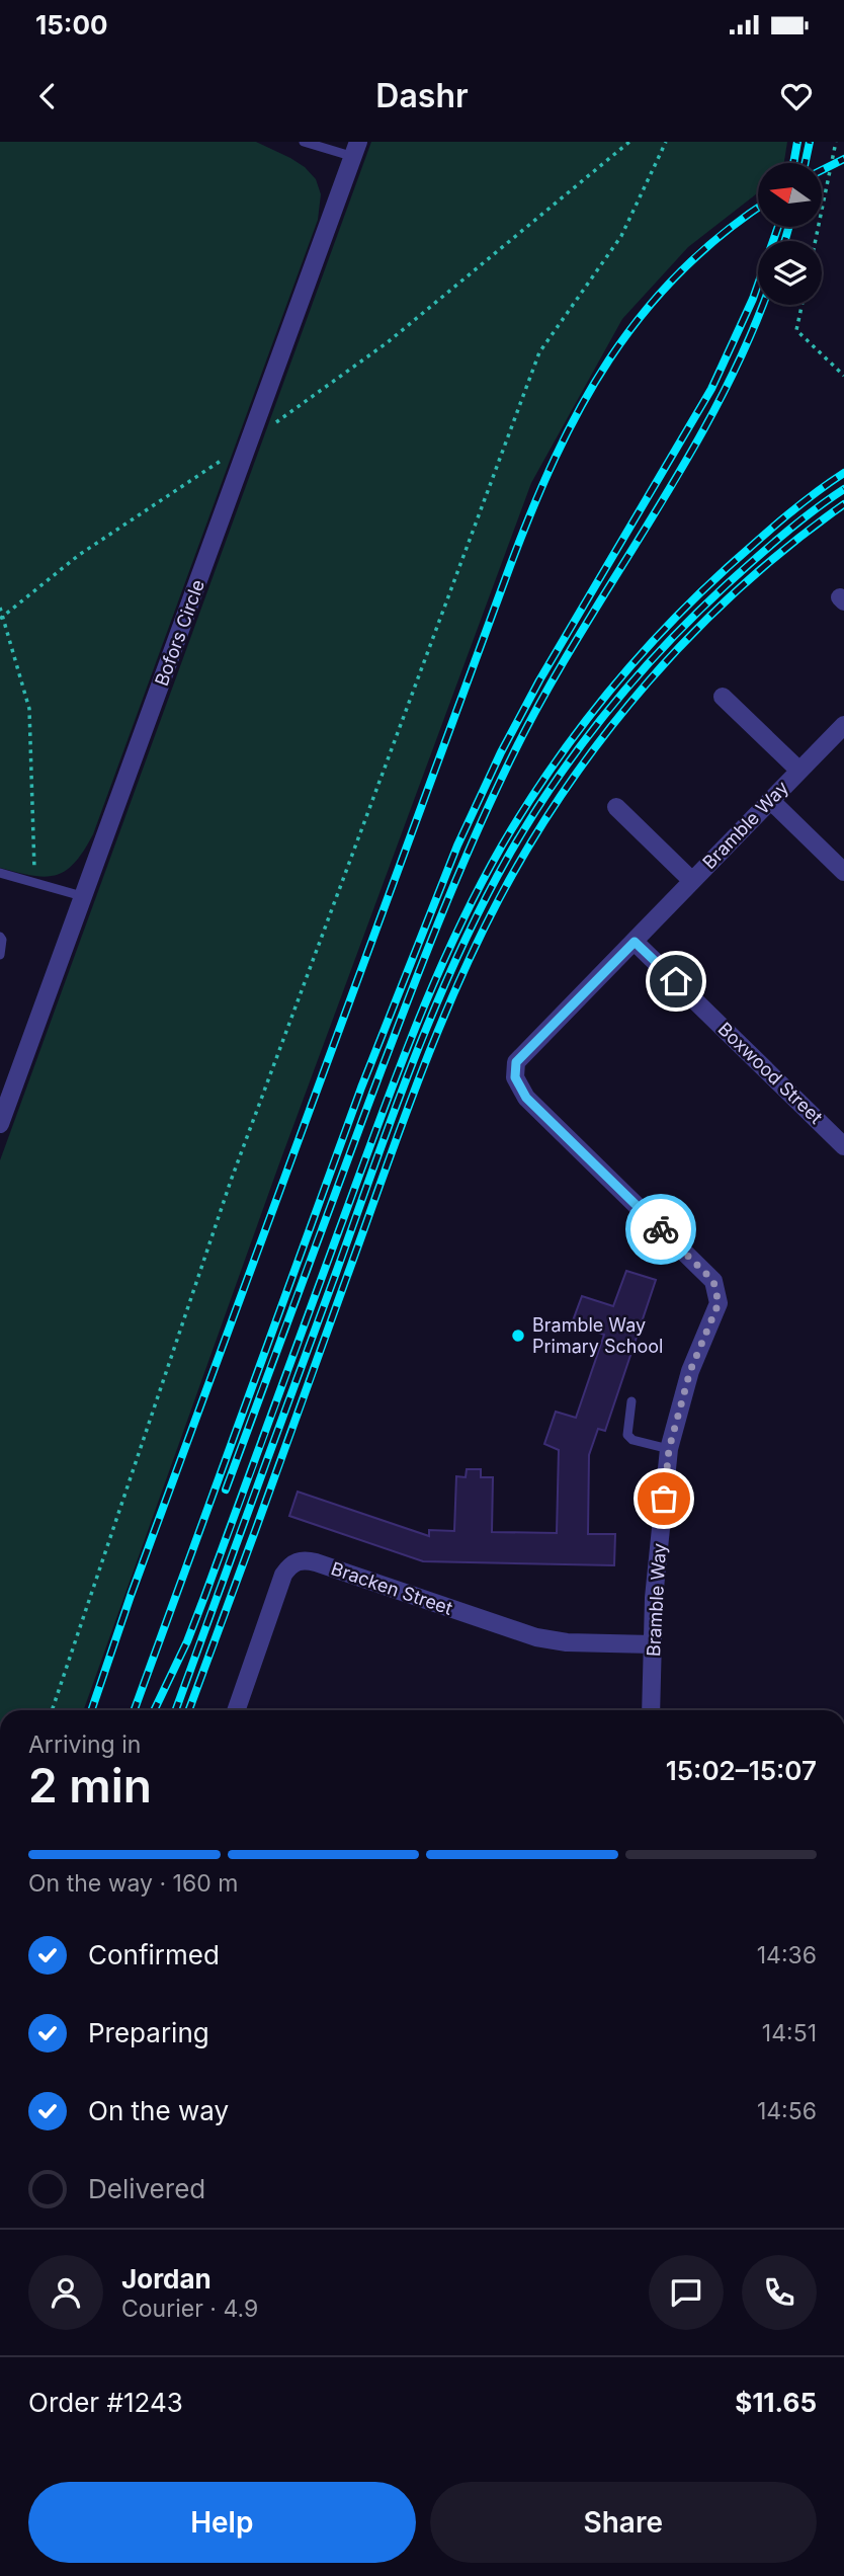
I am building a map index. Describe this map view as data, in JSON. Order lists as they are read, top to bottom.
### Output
{
  "streets": {
    "street": [
      "Bofors Circle",
      "Bramble Way",
      "Boxwood Street",
      "Bracken Street"
    ]
  },
  "crossings": [
    ["Bramble Way", "Boxwood Street"],
    ["Bramble Way", "Bracken Street"]
  ],
  "places": ["Bramble Way Primary School"],
  "north": "left",
  "page": {
    "status": "15:00",
    "header": "Dashr",
    "heading": ["2 min", "Arriving in", "15:02–15:07"],
    "panel": [
      "Jordan",
      "Courier · 4.9",
      "Order #1243",
      "$11.65"
    ],
    "bar": "On the way · 160 m",
    "list": [
      ["Confirmed", "14:36"],
      ["Preparing", "14:51"],
      ["On the way", "14:56"],
      "Delivered"
    ],
    "buttons": ["Help", "Share"]
  }
}
